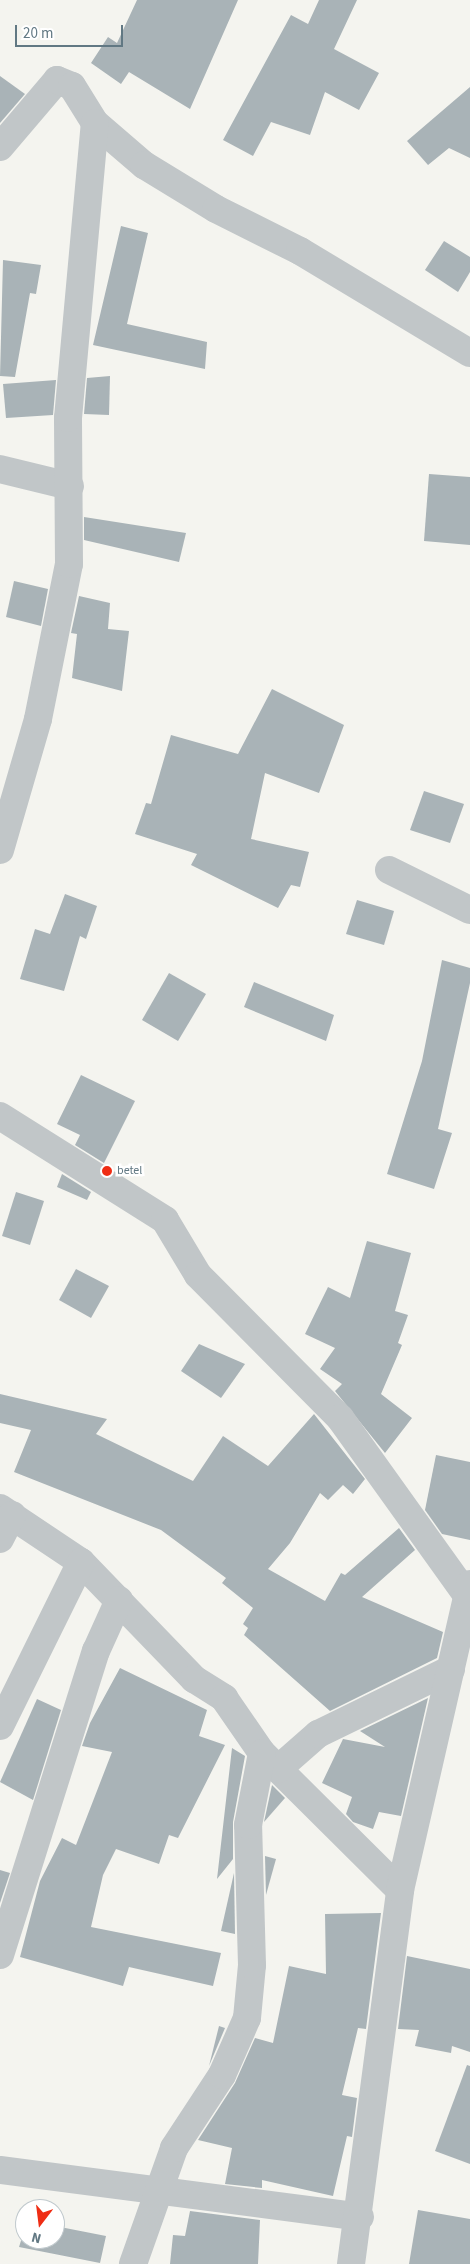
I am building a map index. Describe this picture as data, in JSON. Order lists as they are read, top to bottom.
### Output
{
  "places": ["betel"],
  "scale_bar": "20 m",
  "north": "bottom"
}
